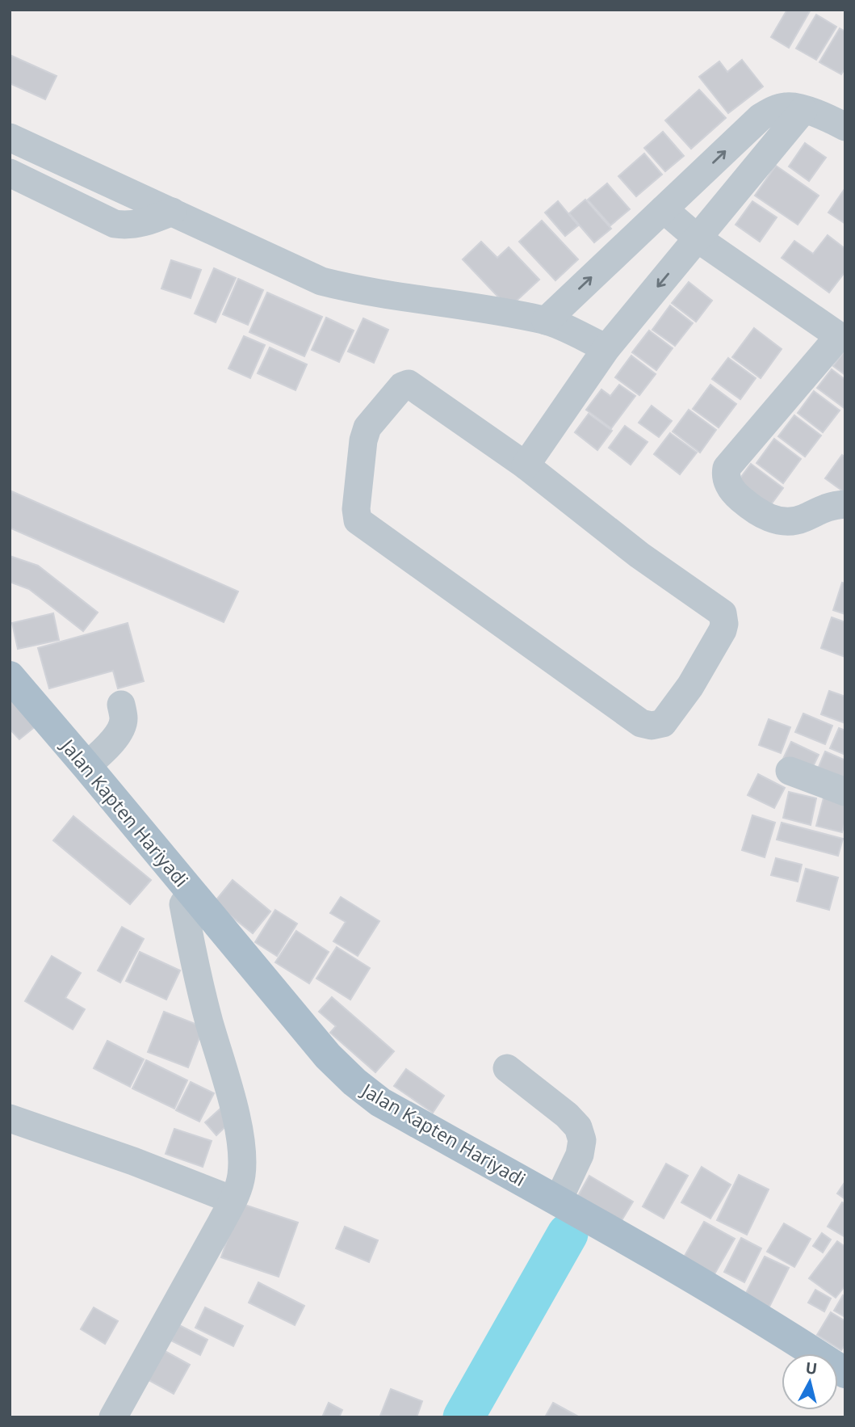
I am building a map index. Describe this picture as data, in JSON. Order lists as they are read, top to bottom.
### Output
{
  "streets": {
    "main road": ["Jalan Kapten Hariyadi"]
  },
  "north": "top"
}
